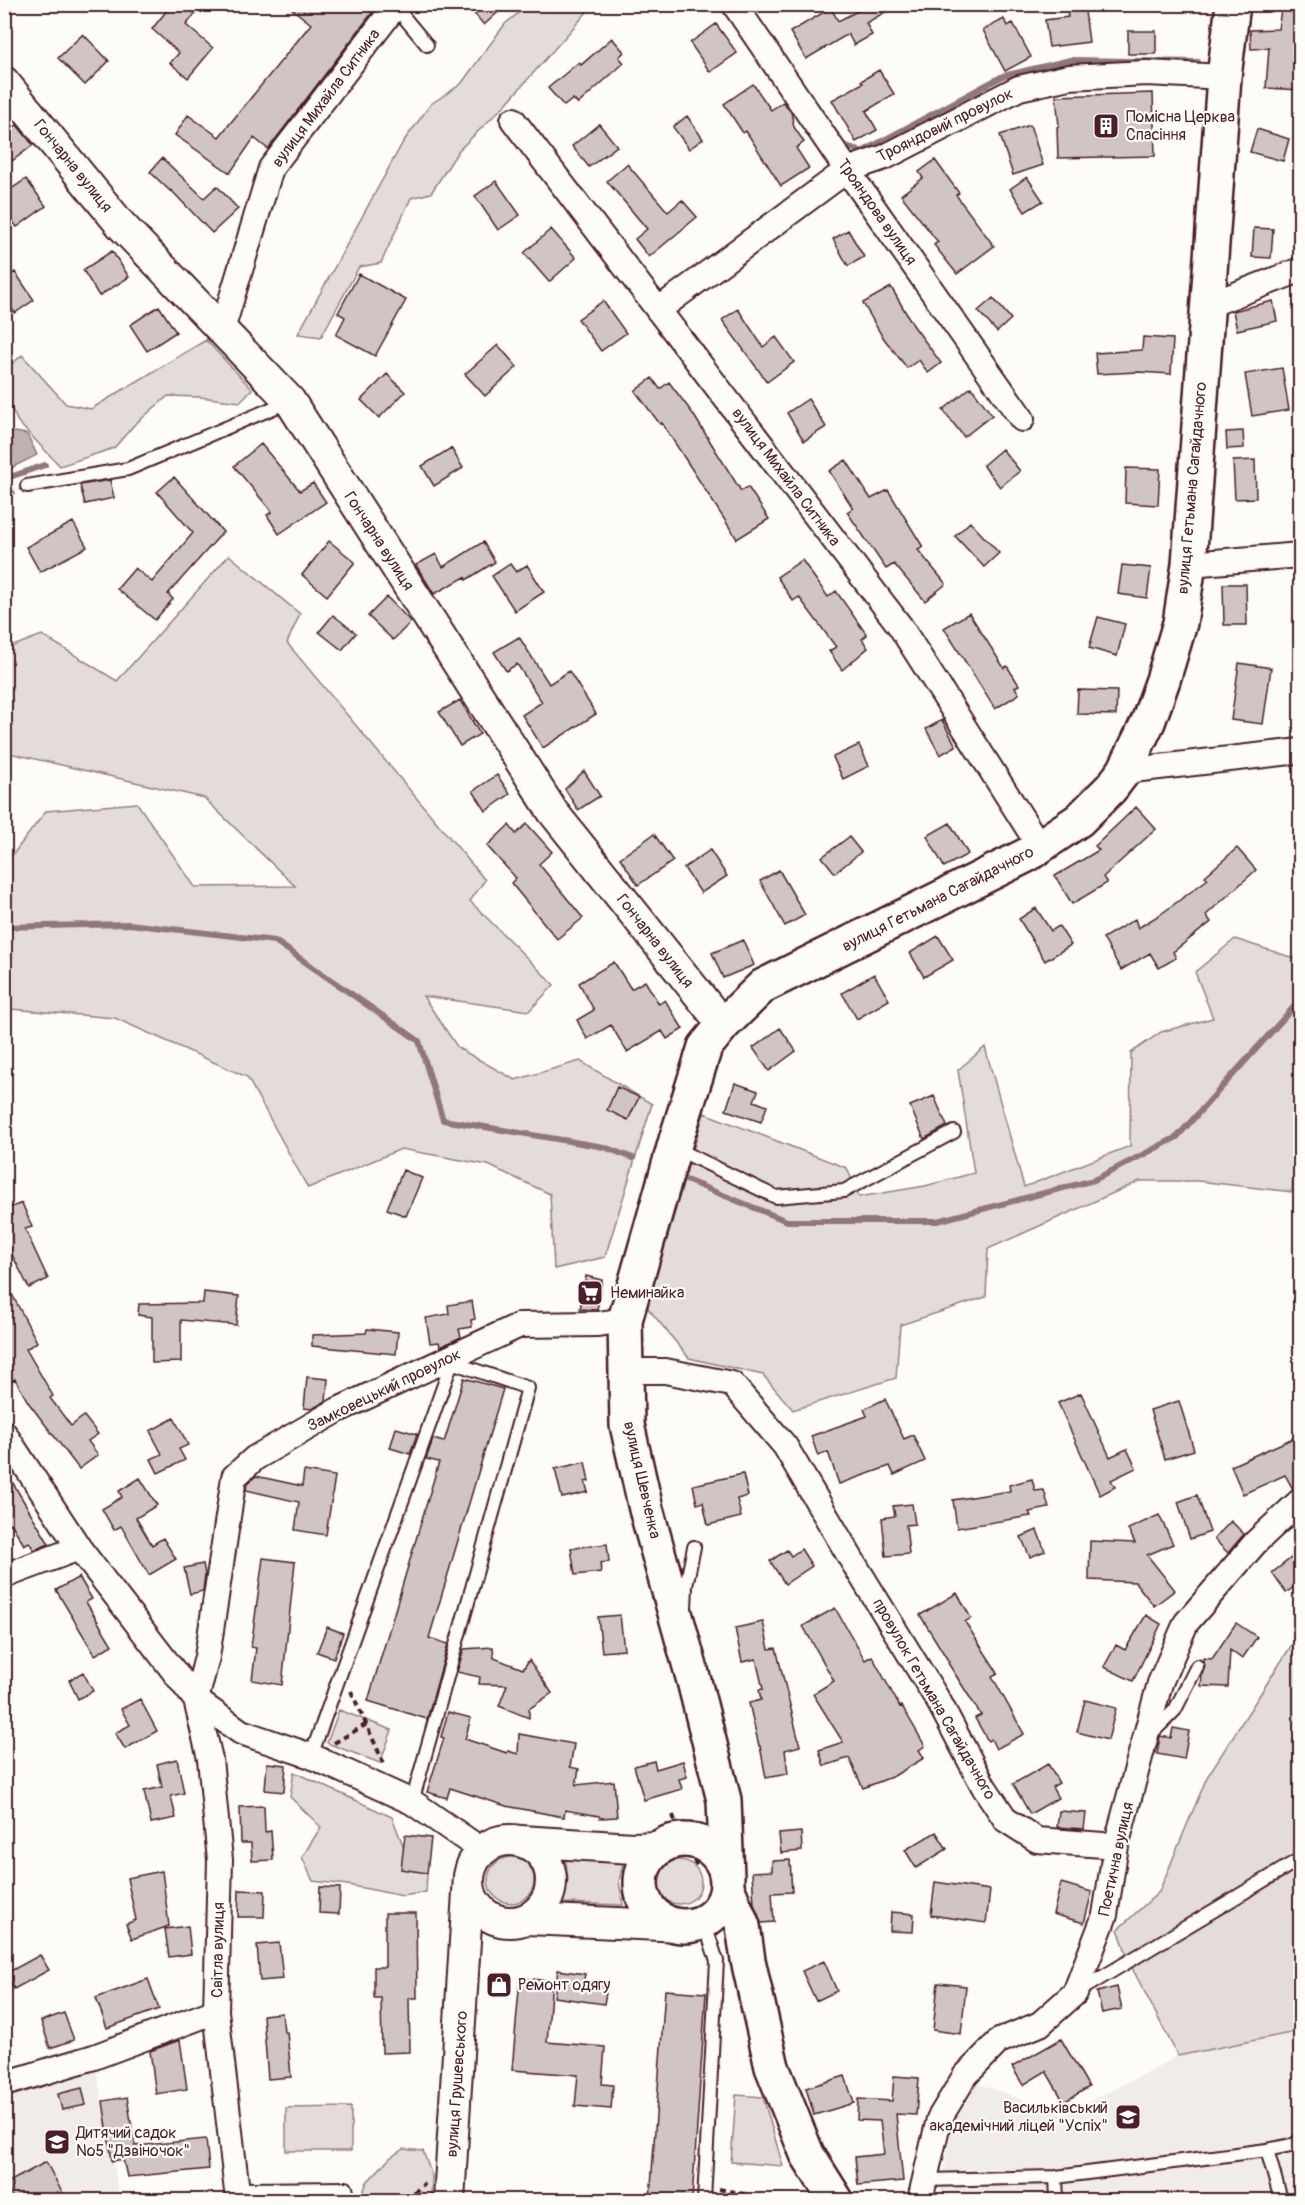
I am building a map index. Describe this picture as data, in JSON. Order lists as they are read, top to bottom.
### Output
{
  "streets": {
    "main road": ["вулиця Гетьмана Сагайдачного", "вулиця Шевченка"],
    "street": [
      "вулиця Михайла Ситника",
      "Трояндовий провулок",
      "Гончарна вулиця",
      "Трояндова вулиця",
      "Замковецький провулок",
      "провулок Гетьмана Сагайдачного",
      "Поетична вулиця",
      "Світла вулиця",
      "вулиця Грушевського"
    ]
  },
  "crossings": [
    ["вулиця Михайла Ситника", "Трояндовий провулок"],
    ["вулиця Михайла Ситника", "Гончарна вулиця"],
    ["вулиця Михайла Ситника", "вулиця Гетьмана Сагайдачного"],
    ["Трояндовий провулок", "Трояндова вулиця"],
    ["Трояндовий провулок", "вулиця Гетьмана Сагайдачного"],
    ["Гончарна вулиця", "вулиця Гетьмана Сагайдачного"],
    ["Гончарна вулиця", "вулиця Шевченка"],
    ["вулиця Гетьмана Сагайдачного", "вулиця Шевченка"],
    ["Замковецький провулок", "вулиця Шевченка"],
    ["Замковецький провулок", "Світла вулиця"],
    ["вулиця Шевченка", "провулок Гетьмана Сагайдачного"],
    ["провулок Гетьмана Сагайдачного", "Поетична вулиця"],
    ["Світла вулиця", "вулиця Грушевського"]
  ],
  "places": {
    "building": ["Помісна Церква Спасіння"],
    "supermarket": ["Неминайка"],
    "shop": ["Ремонт одягу"],
    "school or university": ["Васильківський академічний ліцей \"Успіх\"", "Дитячий садок №5 \"Дзвіночок\""]
  }
}
